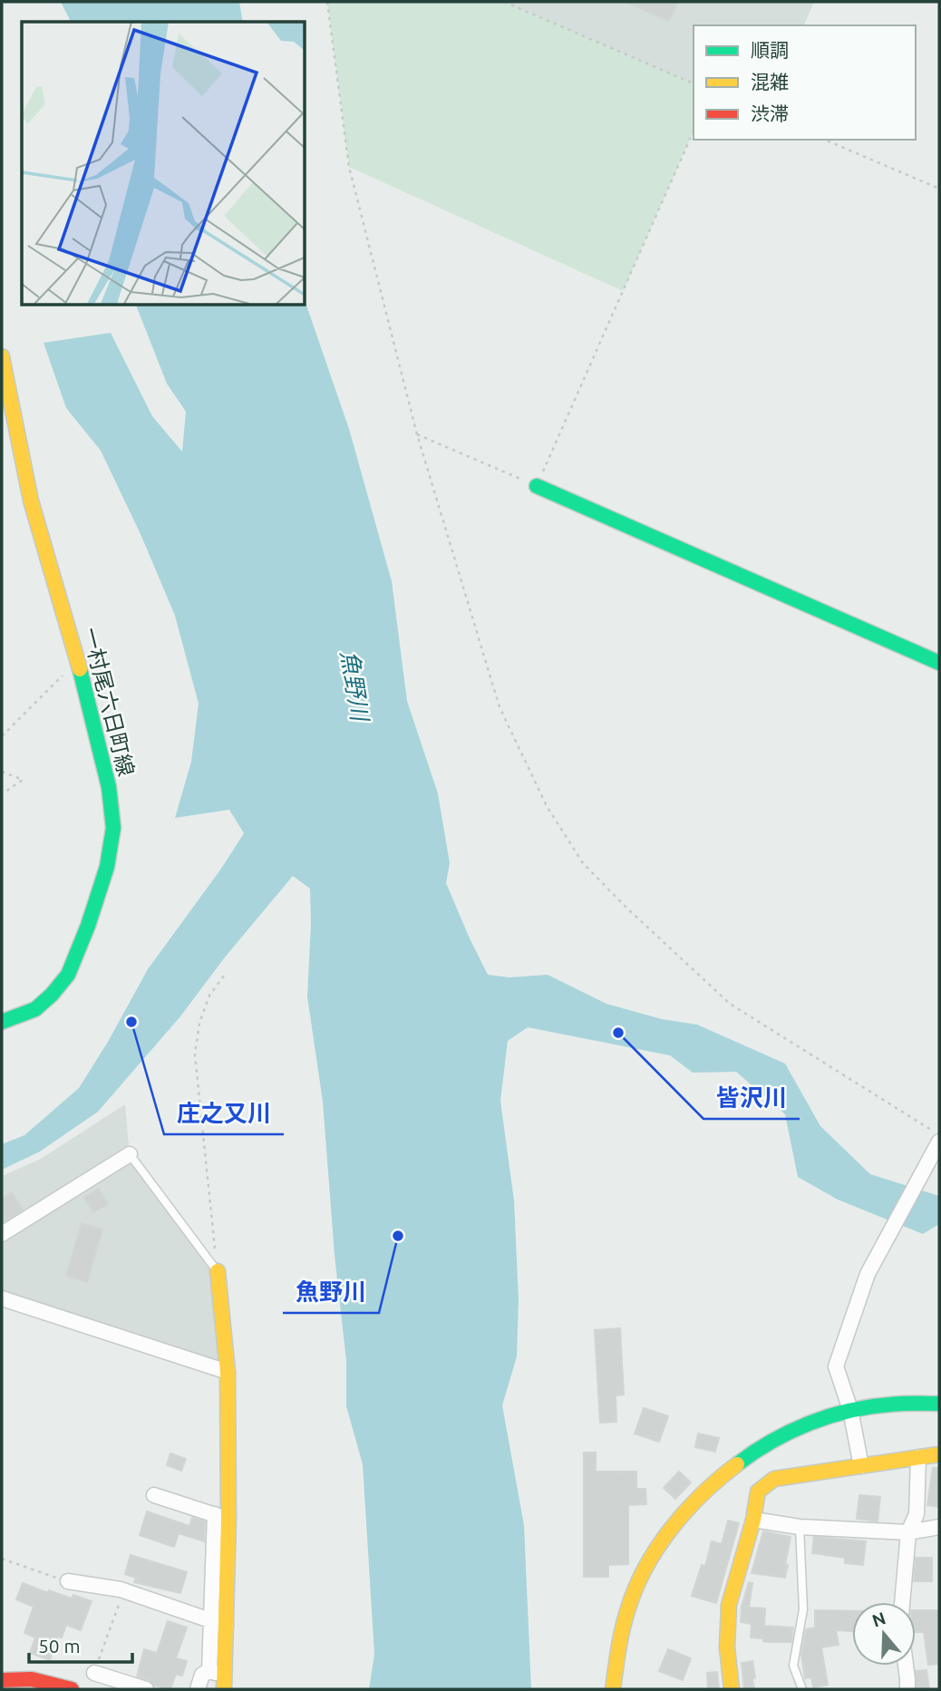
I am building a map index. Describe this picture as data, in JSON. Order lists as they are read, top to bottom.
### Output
{
  "streets": {
    "main road": ["一村尾六日町線"]
  },
  "water": ["魚野川"],
  "places": ["庄之又川", "皆沢川", "魚野川"],
  "legend": ["順調", "混雑", "渋滞"],
  "scale_bar": "50 m",
  "north": "top"
}
